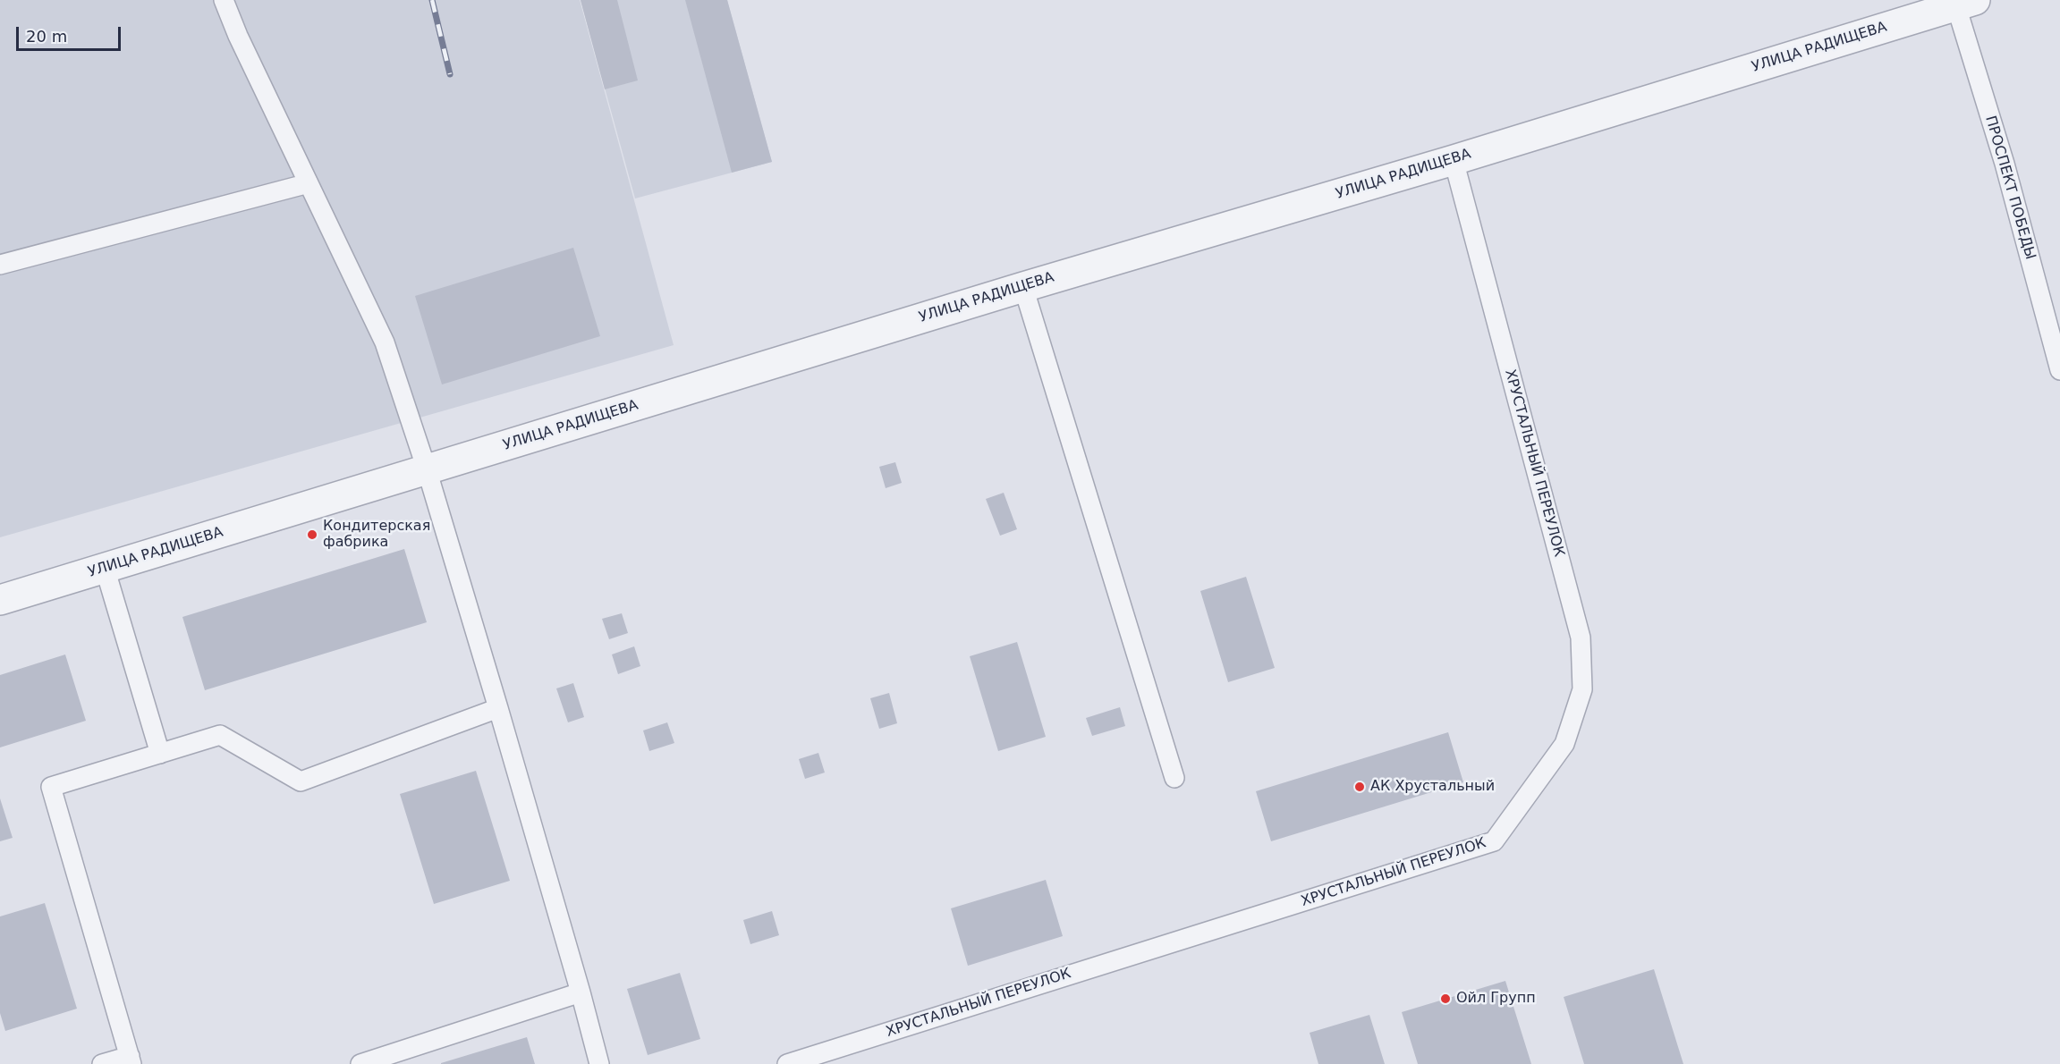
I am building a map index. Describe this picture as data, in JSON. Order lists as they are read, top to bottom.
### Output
{
  "streets": {
    "street": ["УЛИЦА РАДИЩЕВА"],
    "lane": ["ПРОСПЕКТ ПОБЕДЫ", "ХРУСТАЛЬНЫЙ ПЕРЕУЛОК"]
  },
  "crossings": [
    ["УЛИЦА РАДИЩЕВА", "ПРОСПЕКТ ПОБЕДЫ"],
    ["УЛИЦА РАДИЩЕВА", "ХРУСТАЛЬНЫЙ ПЕРЕУЛОК"]
  ],
  "places": ["Кондитерская фабрика", "АК Хрустальный", "Ойл Групп"],
  "scale_bar": "20 m"
}
